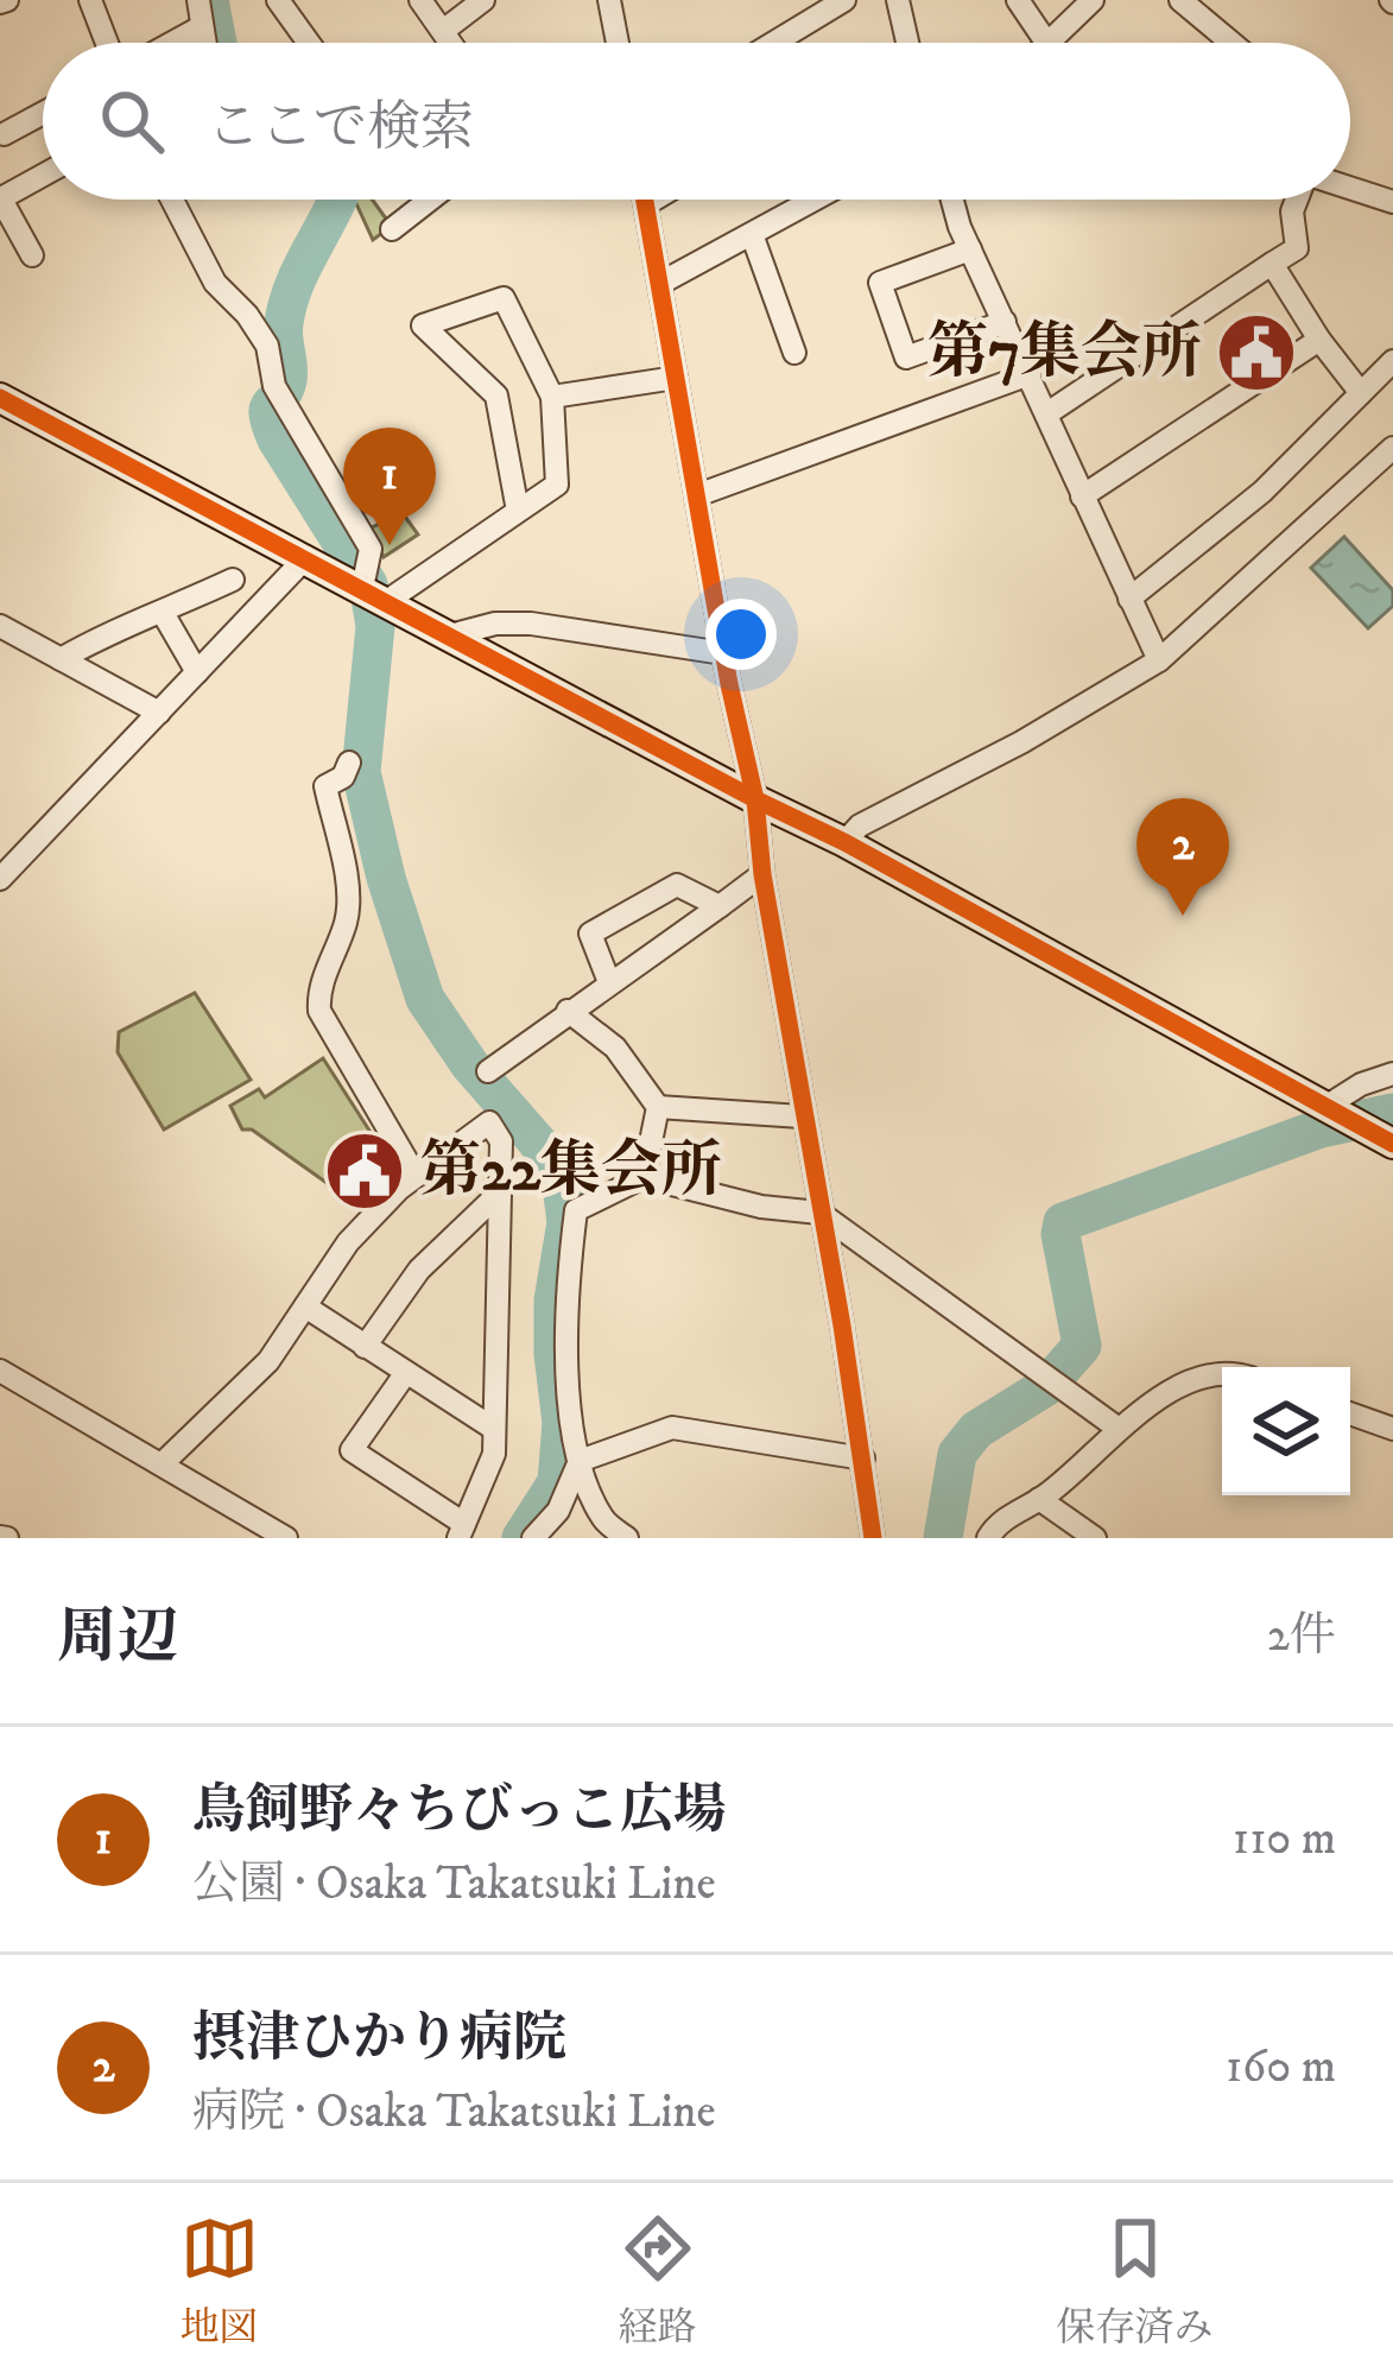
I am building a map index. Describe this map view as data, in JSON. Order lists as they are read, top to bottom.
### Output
{
  "places": {
    "public building": ["第7集会所", "第22集会所"]
  },
  "page": {
    "search": "ここで検索",
    "pins": ["1", "2"],
    "heading": ["周辺", "2件"],
    "list": [
      {
        "mark": "1",
        "name": "鳥飼野々ちびっこ広場",
        "note": "公園 · Osaka Takatsuki Line",
        "value": "110 m"
      },
      {
        "mark": "2",
        "name": "摂津ひかり病院",
        "note": "病院 · Osaka Takatsuki Line",
        "value": "160 m"
      }
    ],
    "nav": ["地図", "経路", "保存済み"]
  }
}
